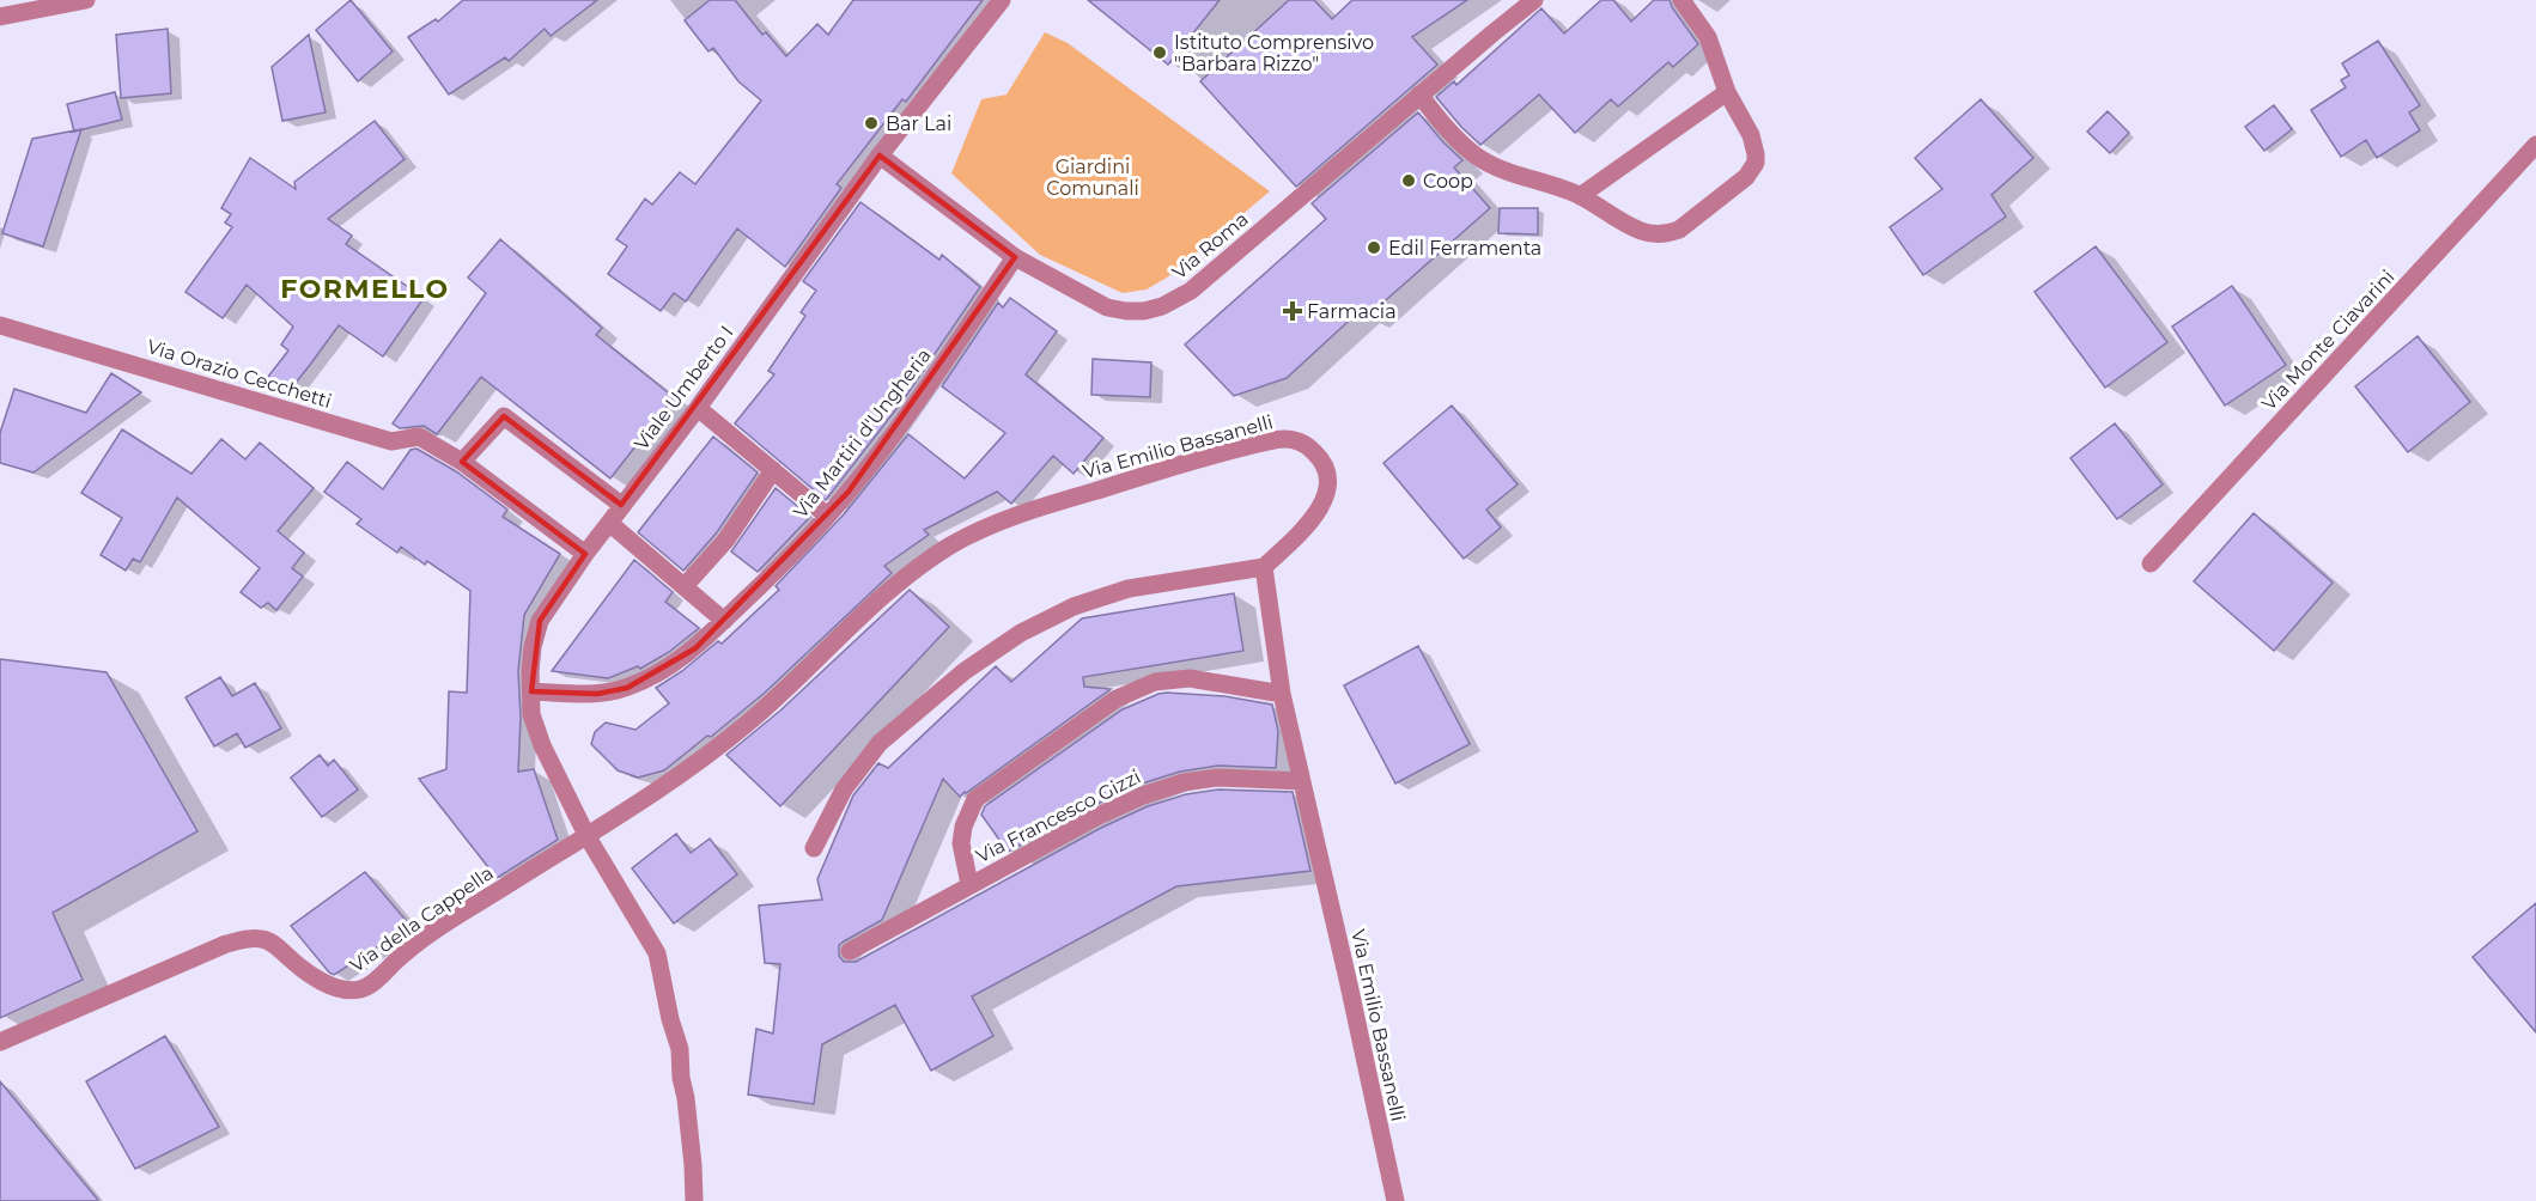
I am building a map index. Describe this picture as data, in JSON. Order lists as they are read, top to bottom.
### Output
{
  "streets": {
    "street": [
      "Via Roma",
      "Via Monte Ciavarini",
      "Via Orazio Cecchetti",
      "Viale Umberto I",
      "Via Martiri d'Ungheria",
      "Via Emilio Bassanelli",
      "Via Francesco Gizzi",
      "Via della Cappella"
    ]
  },
  "crossings": [
    ["Via Roma", "Viale Umberto I"],
    ["Via Roma", "Via Martiri d'Ungheria"],
    ["Via Orazio Cecchetti", "Viale Umberto I"],
    ["Viale Umberto I", "Via Martiri d'Ungheria"],
    ["Viale Umberto I", "Via Emilio Bassanelli"],
    ["Viale Umberto I", "Via della Cappella"],
    ["Via Emilio Bassanelli", "Via Francesco Gizzi"],
    ["Via Emilio Bassanelli", "Via della Cappella"]
  ],
  "districts": ["FORMELLO"],
  "parks": ["Giardini Comunali"],
  "places": {
    "other": [
      "Istituto Comprensivo \"Barbara Rizzo\"",
      "Bar Lai",
      "Coop",
      "Edil Ferramenta"
    ],
    "health": ["Farmacia"]
  }
}
